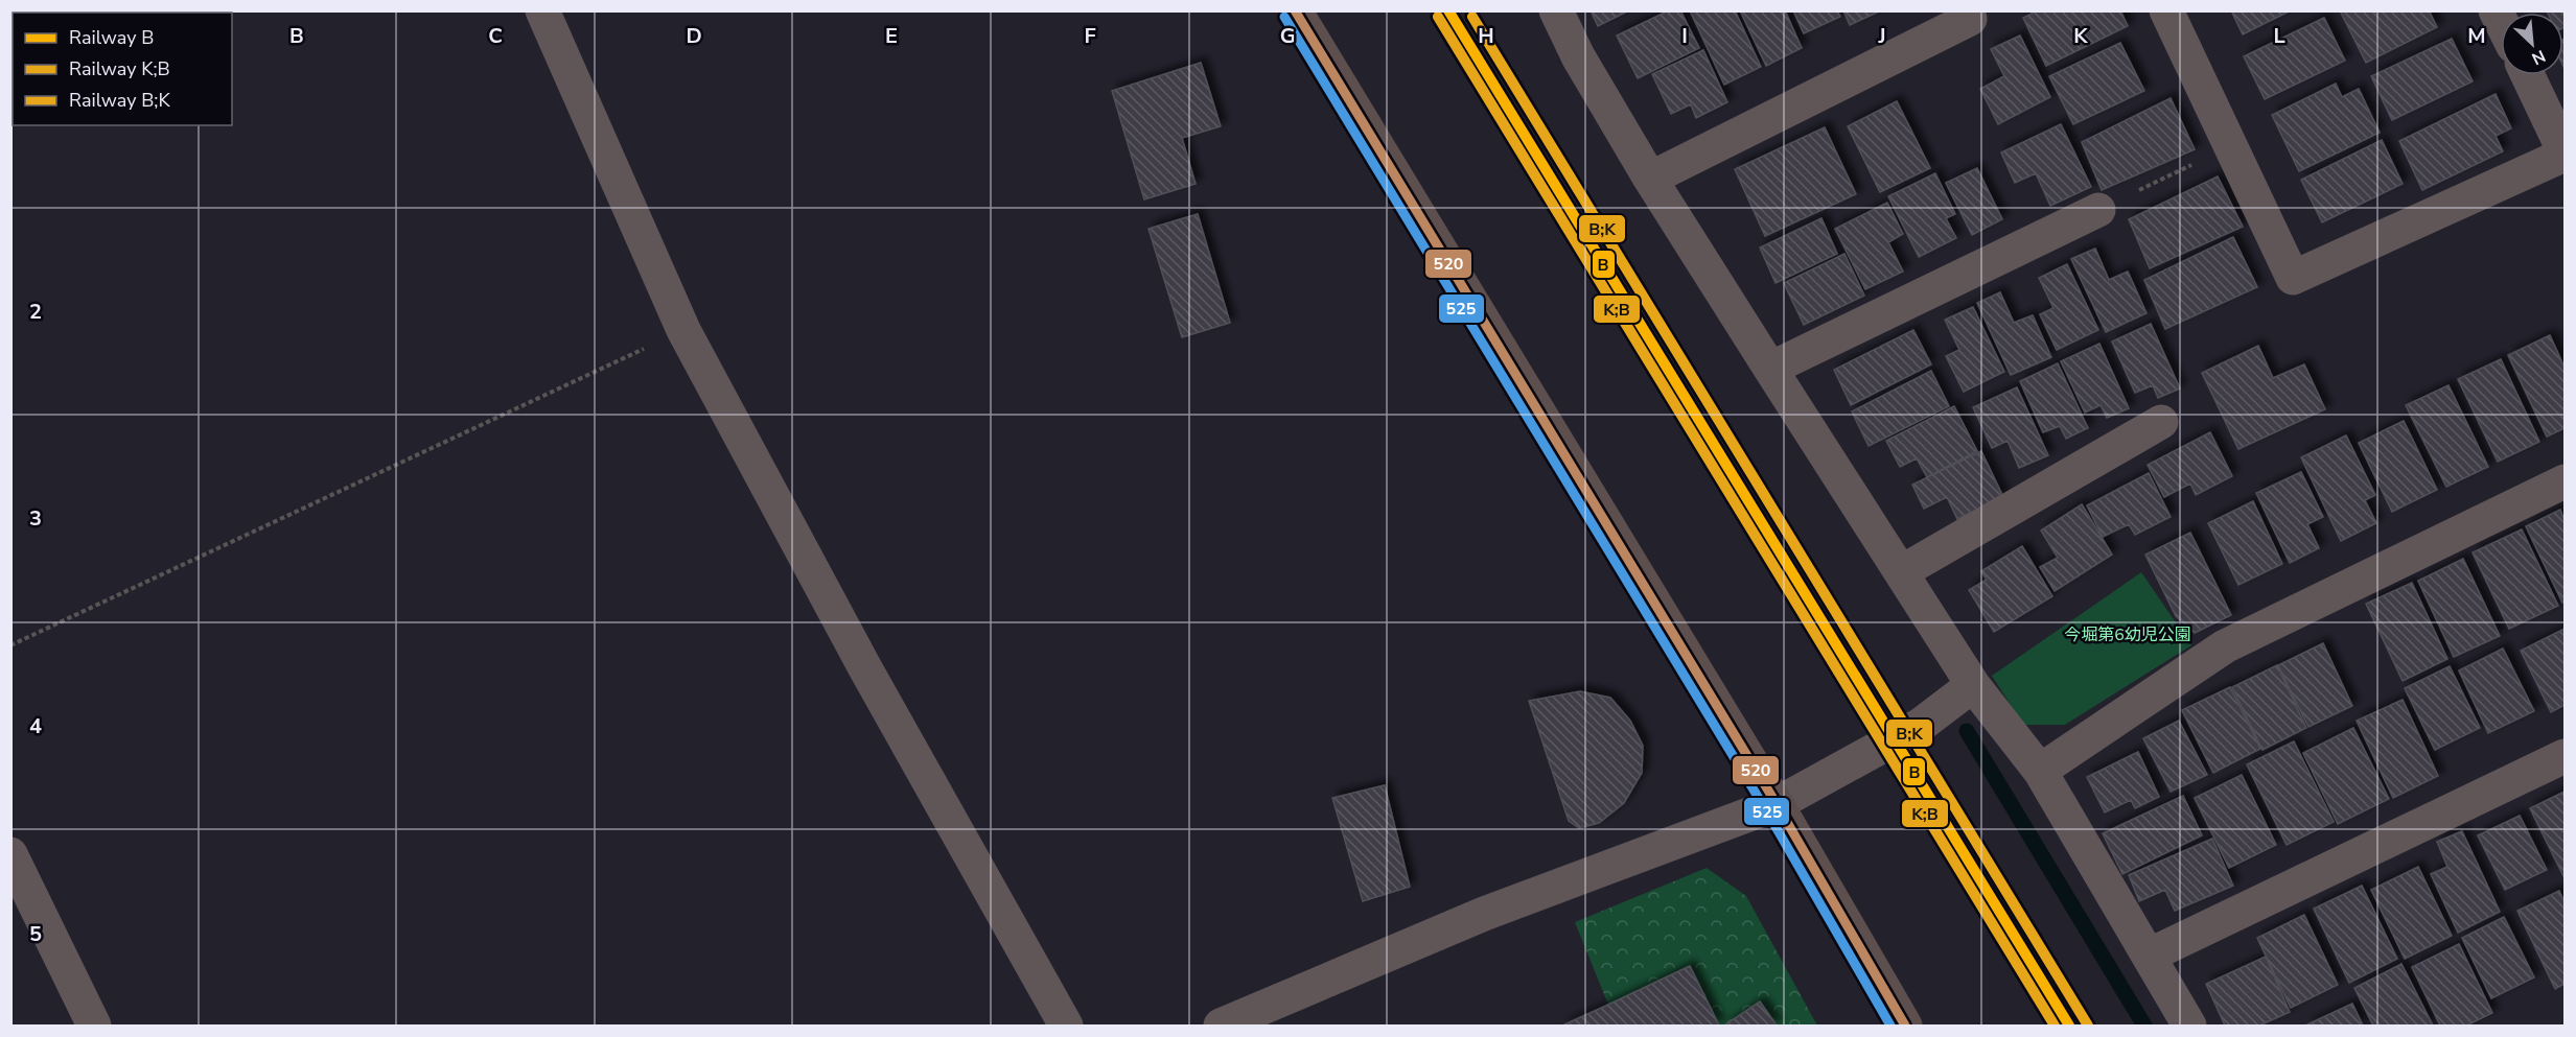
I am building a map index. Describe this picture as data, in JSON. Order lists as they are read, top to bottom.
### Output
{
  "parks": ["今堀第6幼児公園"],
  "lines": [
    "rail line B",
    "transit line 520",
    "rail line K;B",
    "rail line B;K",
    "transit line 525"
  ],
  "legend": ["Railway B", "Railway K;B", "Railway B;K"],
  "north": "bottom right",
  "grid": {
    "columns": [
      "B",
      "C",
      "D",
      "E",
      "F",
      "G",
      "H",
      "I",
      "J",
      "K",
      "L",
      "M"
    ],
    "rows": [
      "2",
      "3",
      "4",
      "5"
    ]
  }
}
